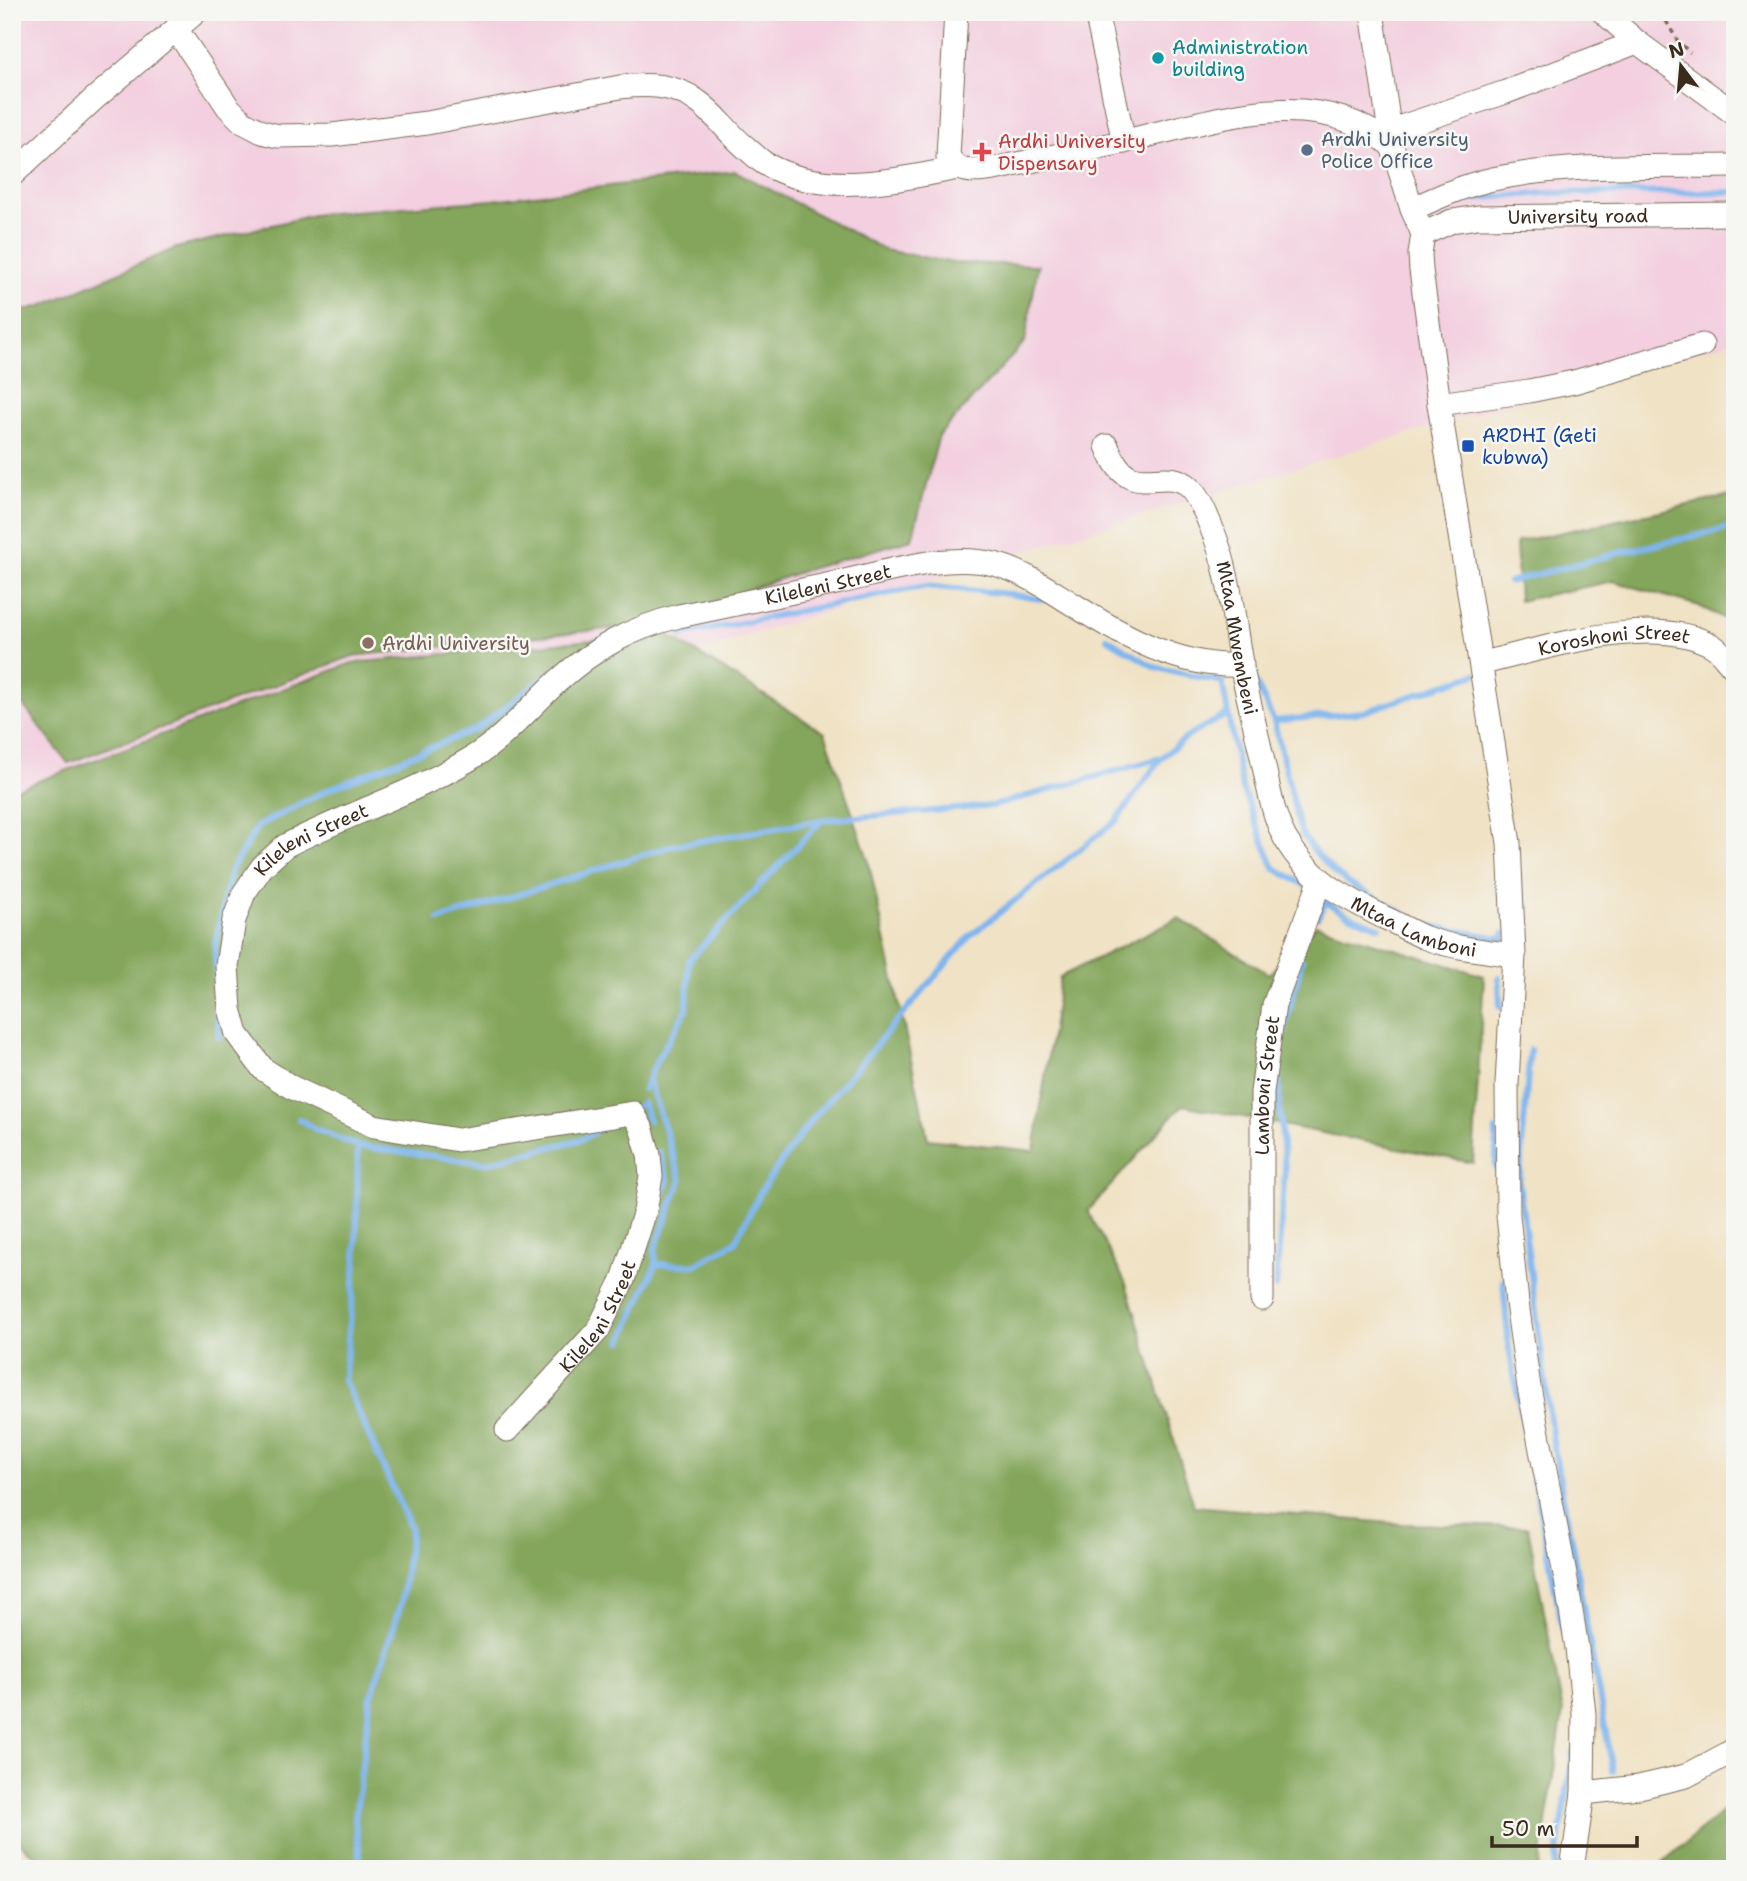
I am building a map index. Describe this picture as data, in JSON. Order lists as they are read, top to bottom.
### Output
{
  "streets": {
    "street": [
      "University road",
      "Kileleni Street",
      "Mtaa Mwembeni",
      "Koroshoni Street",
      "Mtaa Lamboni",
      "Lamboni Street"
    ]
  },
  "crossings": [
    ["Kileleni Street", "Mtaa Mwembeni"],
    ["Mtaa Mwembeni", "Mtaa Lamboni"],
    ["Mtaa Mwembeni", "Lamboni Street"],
    ["Mtaa Lamboni", "Lamboni Street"]
  ],
  "places": {
    "other": ["Administration building", "Ardhi University Police Office", "Ardhi University"],
    "health": ["Ardhi University Dispensary"],
    "transit": ["ARDHI (Geti kubwa)"]
  },
  "scale_bar": "50 m",
  "north": "top"
}
